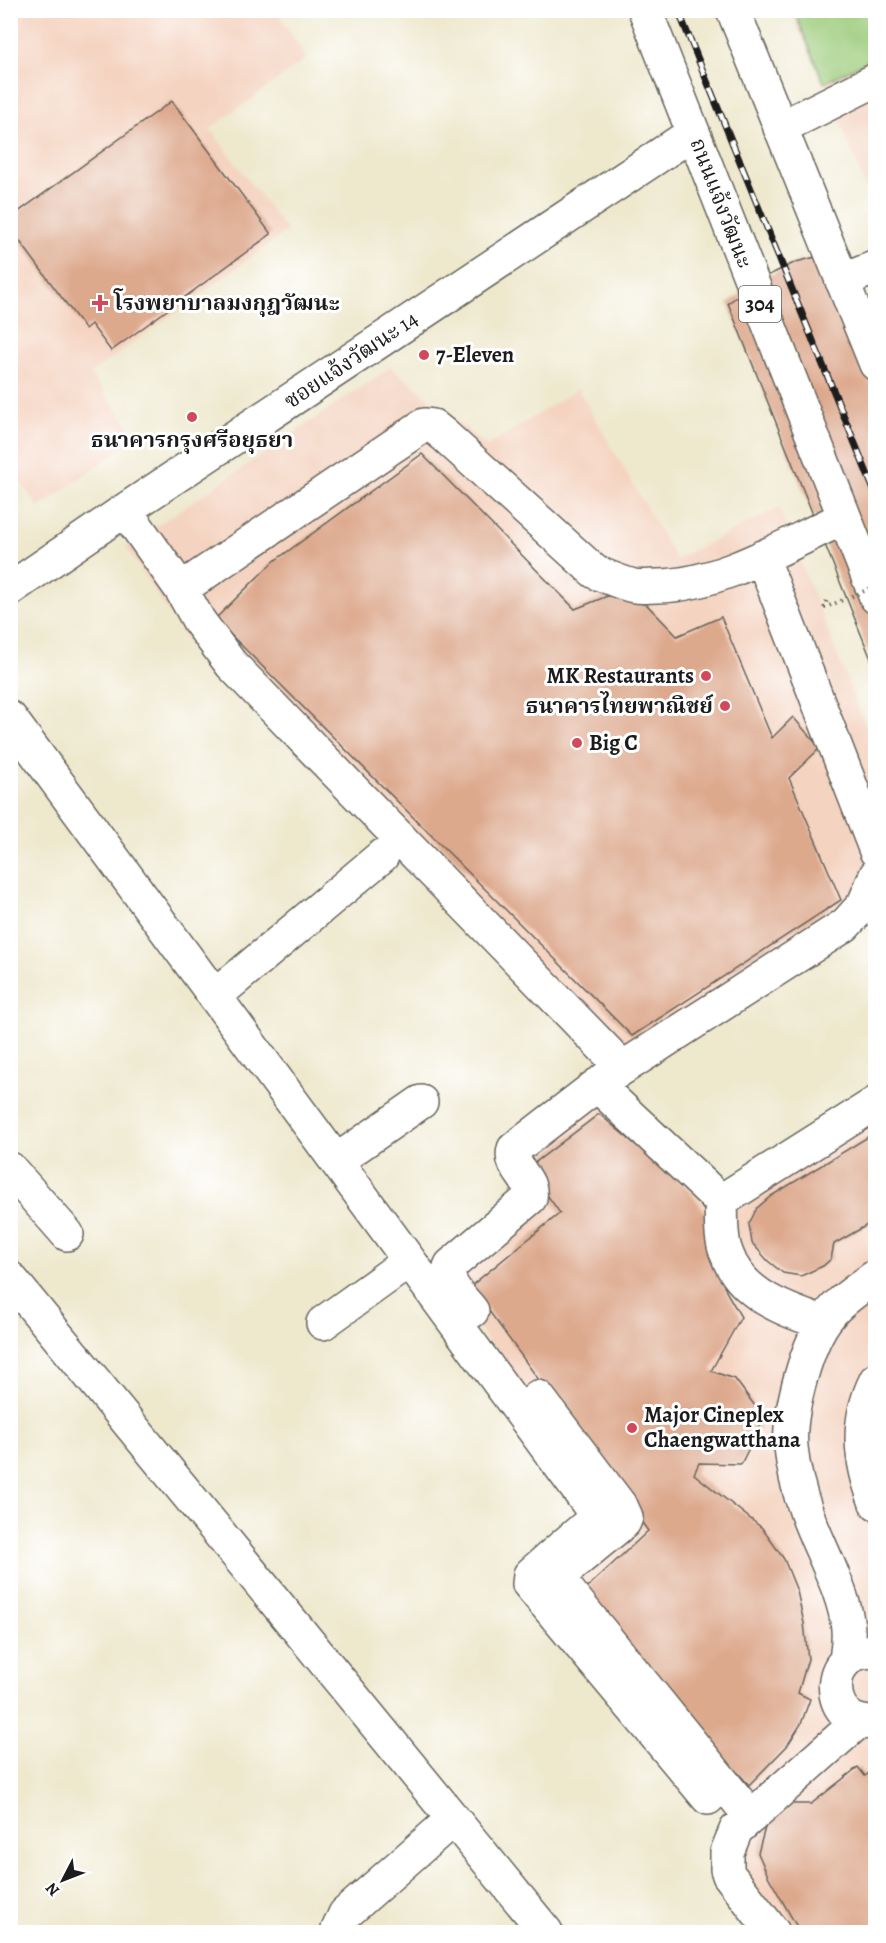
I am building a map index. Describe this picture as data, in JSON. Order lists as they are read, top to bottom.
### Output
{
  "streets": {
    "street": ["ถนนแจ้งวัฒนะ", "304", "ซอยแจ้งวัฒนะ 14"]
  },
  "crossings": [
    ["ถนนแจ้งวัฒนะ", "ซอยแจ้งวัฒนะ 14"]
  ],
  "places": {
    "health": ["โรงพยาบาลมงกุฎวัฒนะ"],
    "other": [
      "7-Eleven",
      "ธนาคารกรุงศรีอยุธยา",
      "MK Restaurants",
      "ธนาคารไทยพาณิชย์",
      "Big C",
      "Major Cineplex Chaengwatthana"
    ]
  },
  "north": "bottom left"
}
